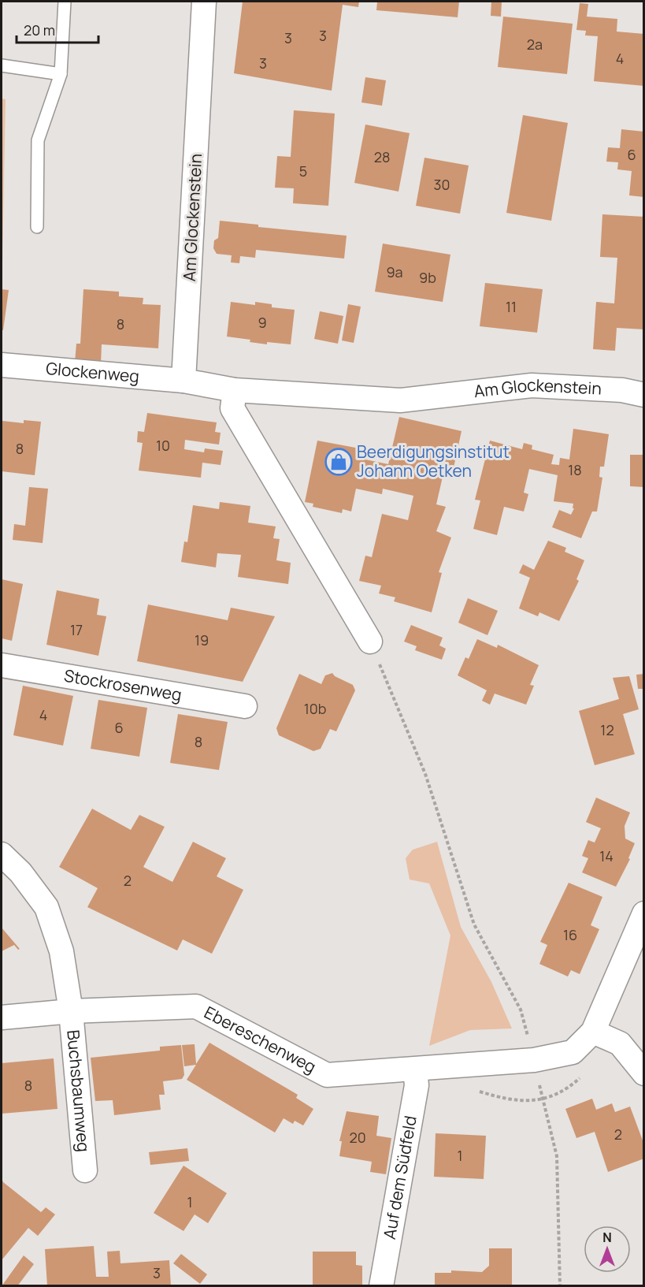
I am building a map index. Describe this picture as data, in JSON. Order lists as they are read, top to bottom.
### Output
{
  "streets": {
    "street": [
      "Am Glockenstein",
      "Glockenweg",
      "Stockrosenweg",
      "Ebereschenweg",
      "Buchsbaumweg",
      "Auf dem Südfeld"
    ]
  },
  "crossings": [
    ["Am Glockenstein", "Glockenweg"],
    ["Ebereschenweg", "Buchsbaumweg"],
    ["Ebereschenweg", "Auf dem Südfeld"]
  ],
  "places": {
    "shop": ["Beerdigungsinstitut Johann Oetken"]
  },
  "house_numbers": [
    "3",
    "3",
    "2a",
    "4",
    "3",
    "6",
    "28",
    "5",
    "30",
    "9a",
    "9b",
    "11",
    "9",
    "8",
    "10",
    "8",
    "18",
    "17",
    "19",
    "10b",
    "4",
    "6",
    "12",
    "8",
    "14",
    "2",
    "16",
    "8",
    "2",
    "20",
    "1",
    "1",
    "3"
  ],
  "scale_bar": "20 m",
  "north": "top"
}
